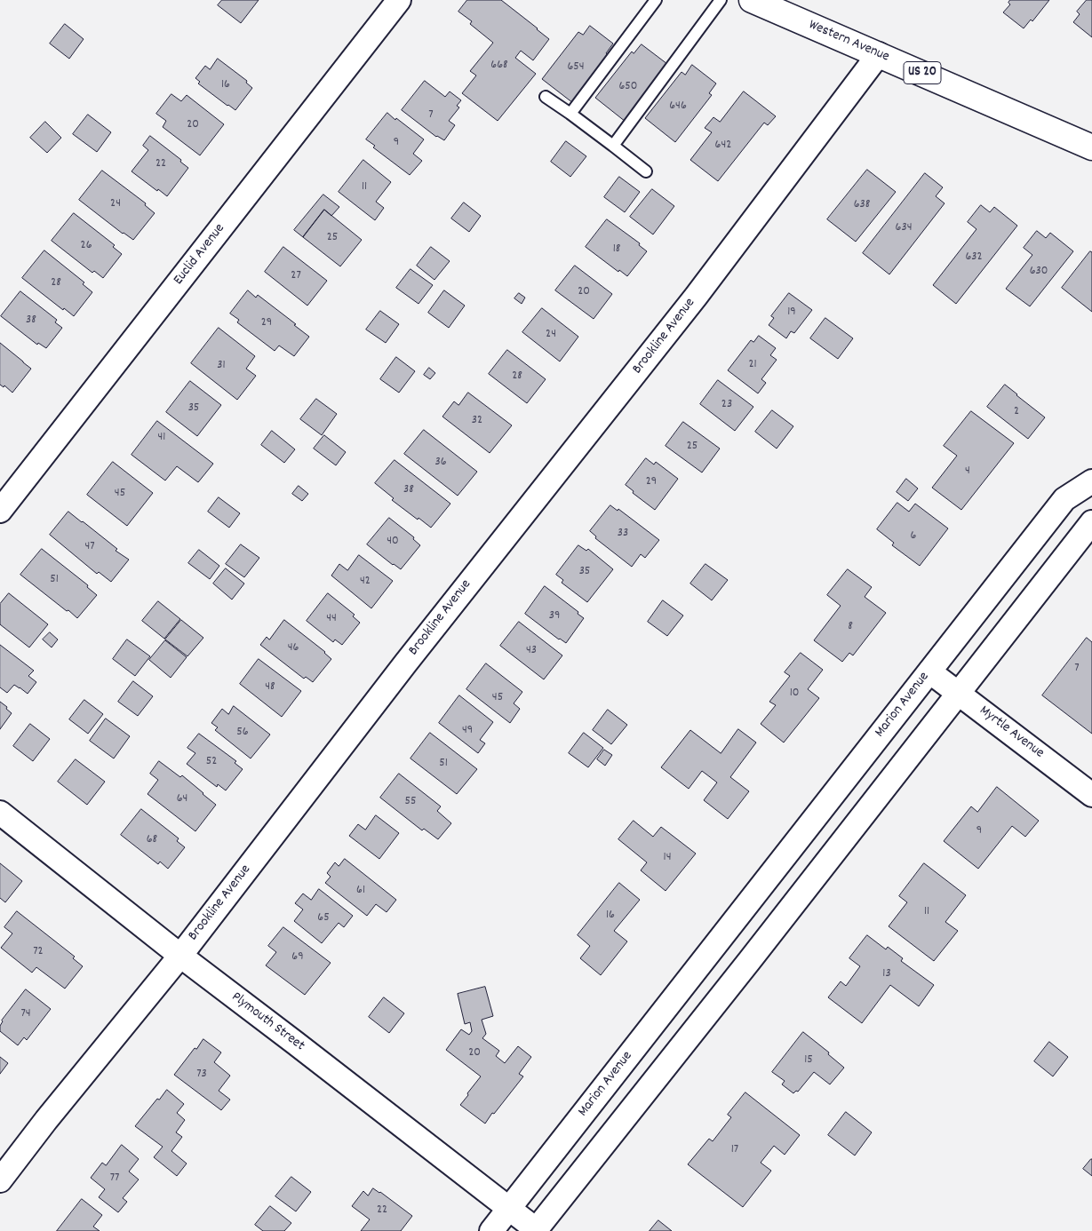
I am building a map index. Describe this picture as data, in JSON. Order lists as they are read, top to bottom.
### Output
{
  "streets": {
    "main road": ["Western Avenue", "US 20"],
    "street": [
      "Euclid Avenue",
      "Brookline Avenue",
      "Marion Avenue",
      "Myrtle Avenue",
      "Plymouth Street"
    ]
  },
  "crossings": [
    ["Western Avenue", "Brookline Avenue"],
    ["Brookline Avenue", "Plymouth Street"],
    ["Marion Avenue", "Myrtle Avenue"],
    ["Marion Avenue", "Plymouth Street"]
  ],
  "house_numbers": [
    "668",
    "654",
    "16",
    "650",
    "646",
    "7",
    "20",
    "9",
    "642",
    "22",
    "11",
    "24",
    "638",
    "634",
    "25",
    "26",
    "18",
    "632",
    "630",
    "27",
    "28",
    "20",
    "19",
    "38",
    "29",
    "24",
    "21",
    "31",
    "28",
    "23",
    "35",
    "2",
    "32",
    "41",
    "25",
    "36",
    "4",
    "29",
    "38",
    "45",
    "33",
    "6",
    "40",
    "47",
    "35",
    "51",
    "42",
    "39",
    "44",
    "8",
    "46",
    "43",
    "7",
    "48",
    "10",
    "45",
    "49",
    "56",
    "52",
    "51",
    "64",
    "55",
    "9",
    "68",
    "14",
    "61",
    "11",
    "16",
    "65",
    "72",
    "69",
    "13",
    "74",
    "20",
    "15",
    "73",
    "17",
    "77",
    "22"
  ]
}
